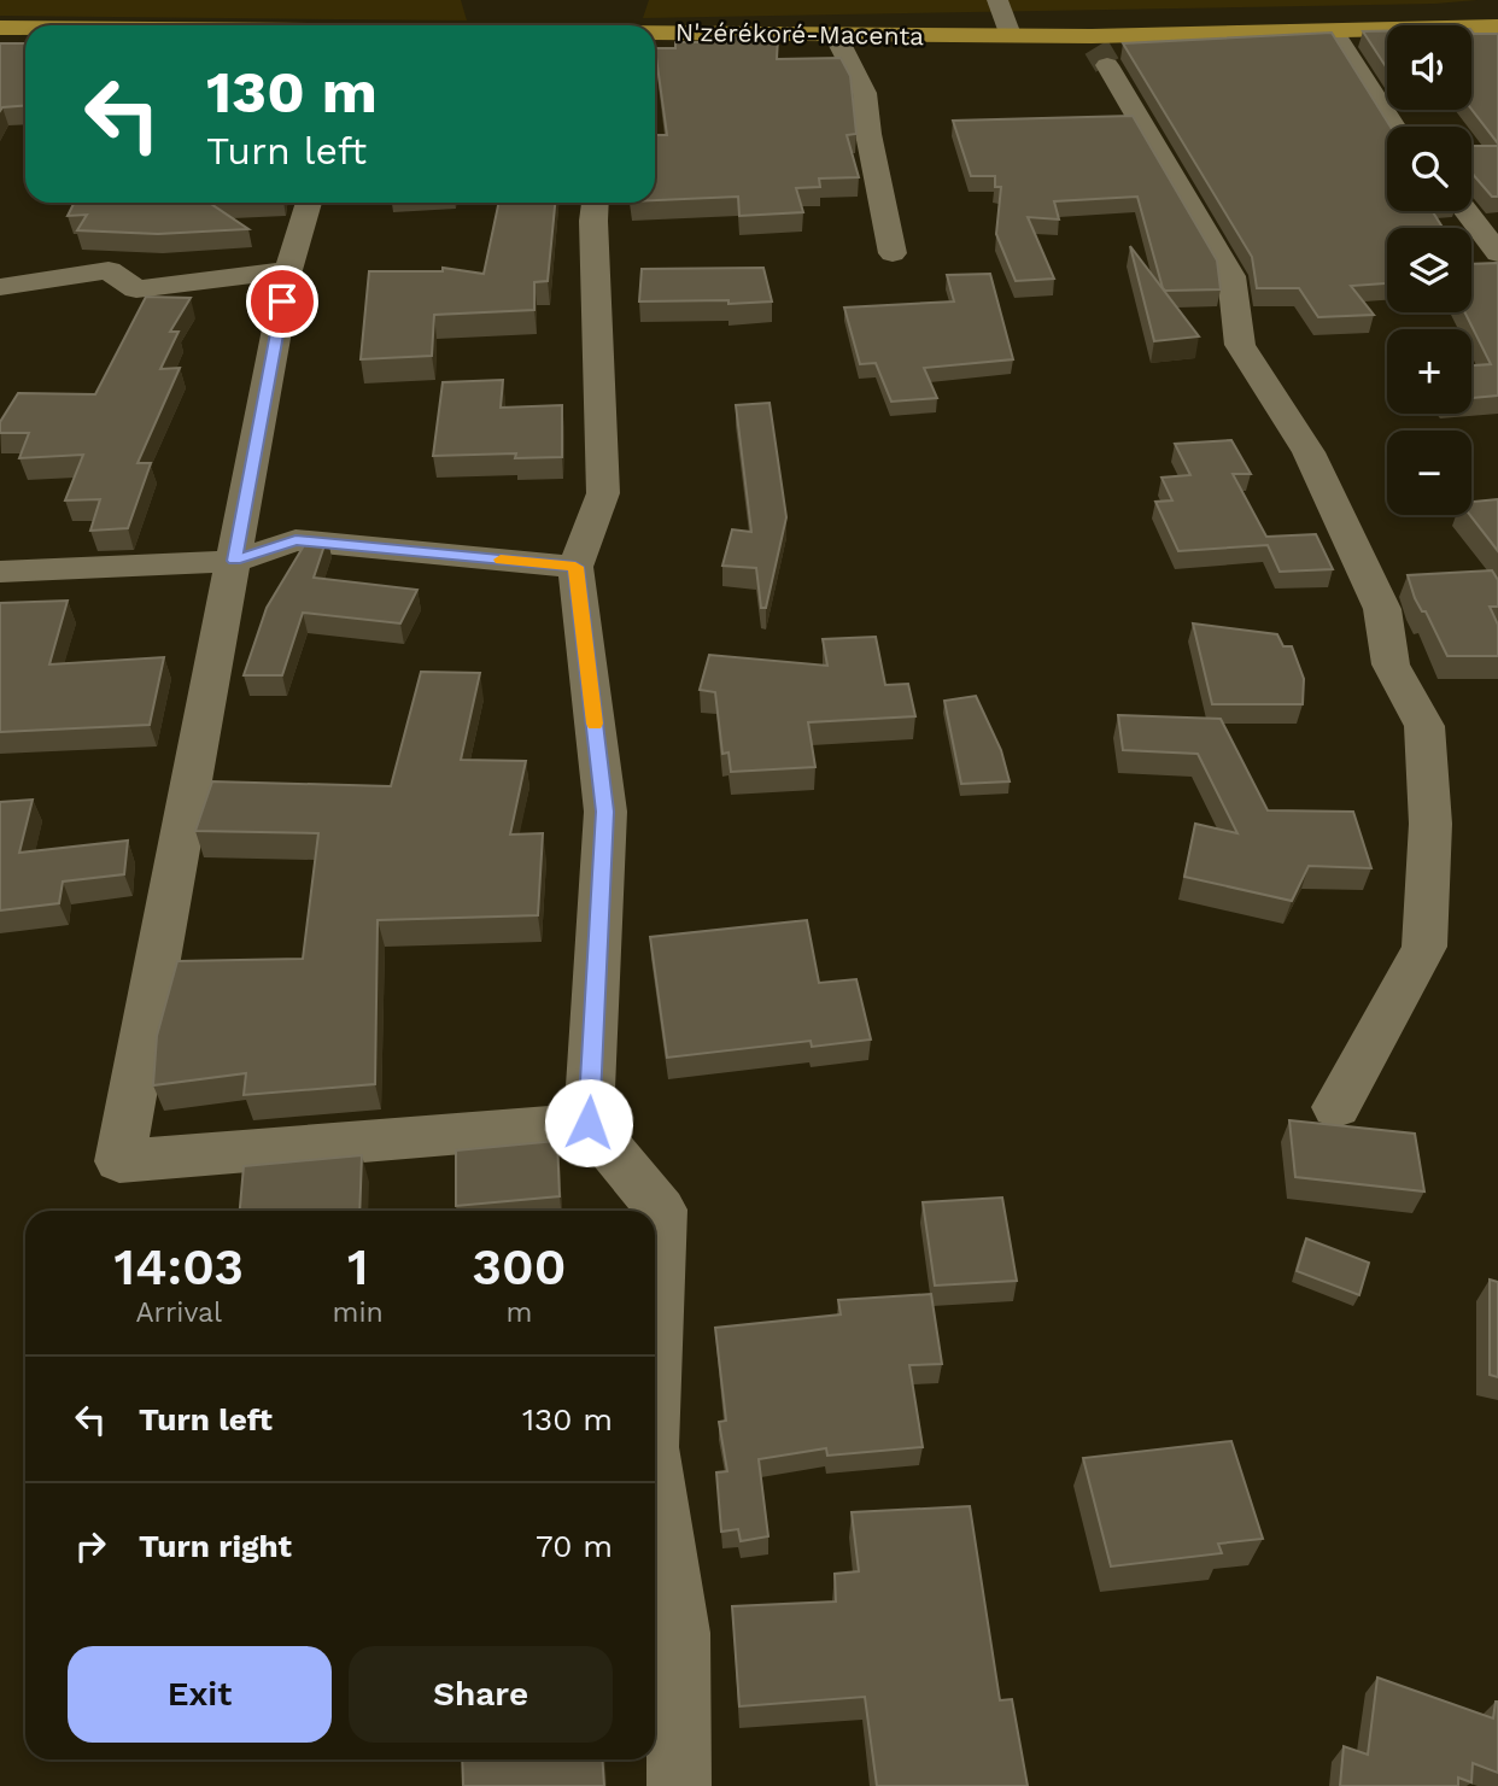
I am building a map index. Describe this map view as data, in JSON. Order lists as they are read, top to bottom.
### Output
{
  "streets": {
    "highway": ["N'zérékoré-Macenta"]
  },
  "page": {
    "map_buttons": ["+", "−"],
    "turn": ["130 m", "Turn left"],
    "eta": [
      "14:03",
      "Arrival",
      "1",
      "min",
      "300",
      "m"
    ],
    "list": [
      {
        "name": "Turn left",
        "value": "130 m"
      },
      {
        "name": "Turn right",
        "value": "70 m"
      }
    ],
    "buttons": ["Exit", "Share"]
  }
}
